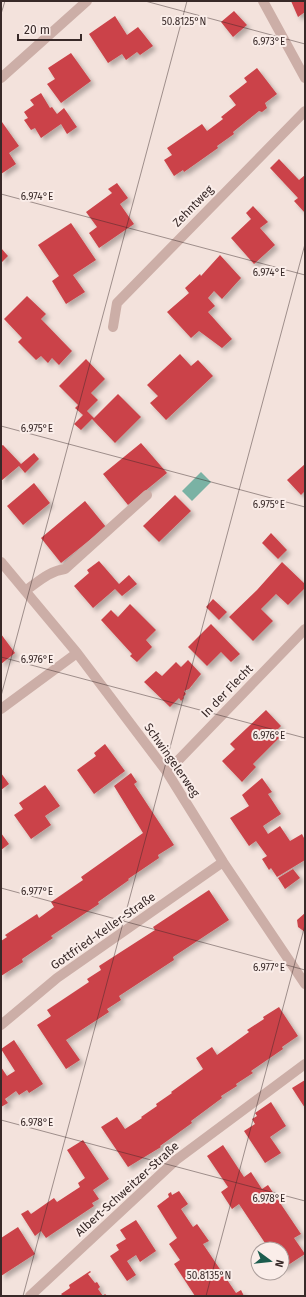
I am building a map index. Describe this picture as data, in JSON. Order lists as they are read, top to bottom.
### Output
{
  "streets": {
    "street": [
      "Zehntweg",
      "In der Flecht",
      "Schwingelerweg",
      "Gottfried-Keller-Straße",
      "Albert-Schweitzer-Straße"
    ]
  },
  "crossings": [
    ["In der Flecht", "Schwingelerweg"],
    ["Schwingelerweg", "Gottfried-Keller-Straße"]
  ],
  "scale_bar": "20 m",
  "north": "right",
  "coordinates": [
    "50.8125°N",
    "6.973°E",
    "6.974°E",
    "6.975°E",
    "6.976°E",
    "6.977°E",
    "6.978°E",
    "50.8135°N"
  ]
}
